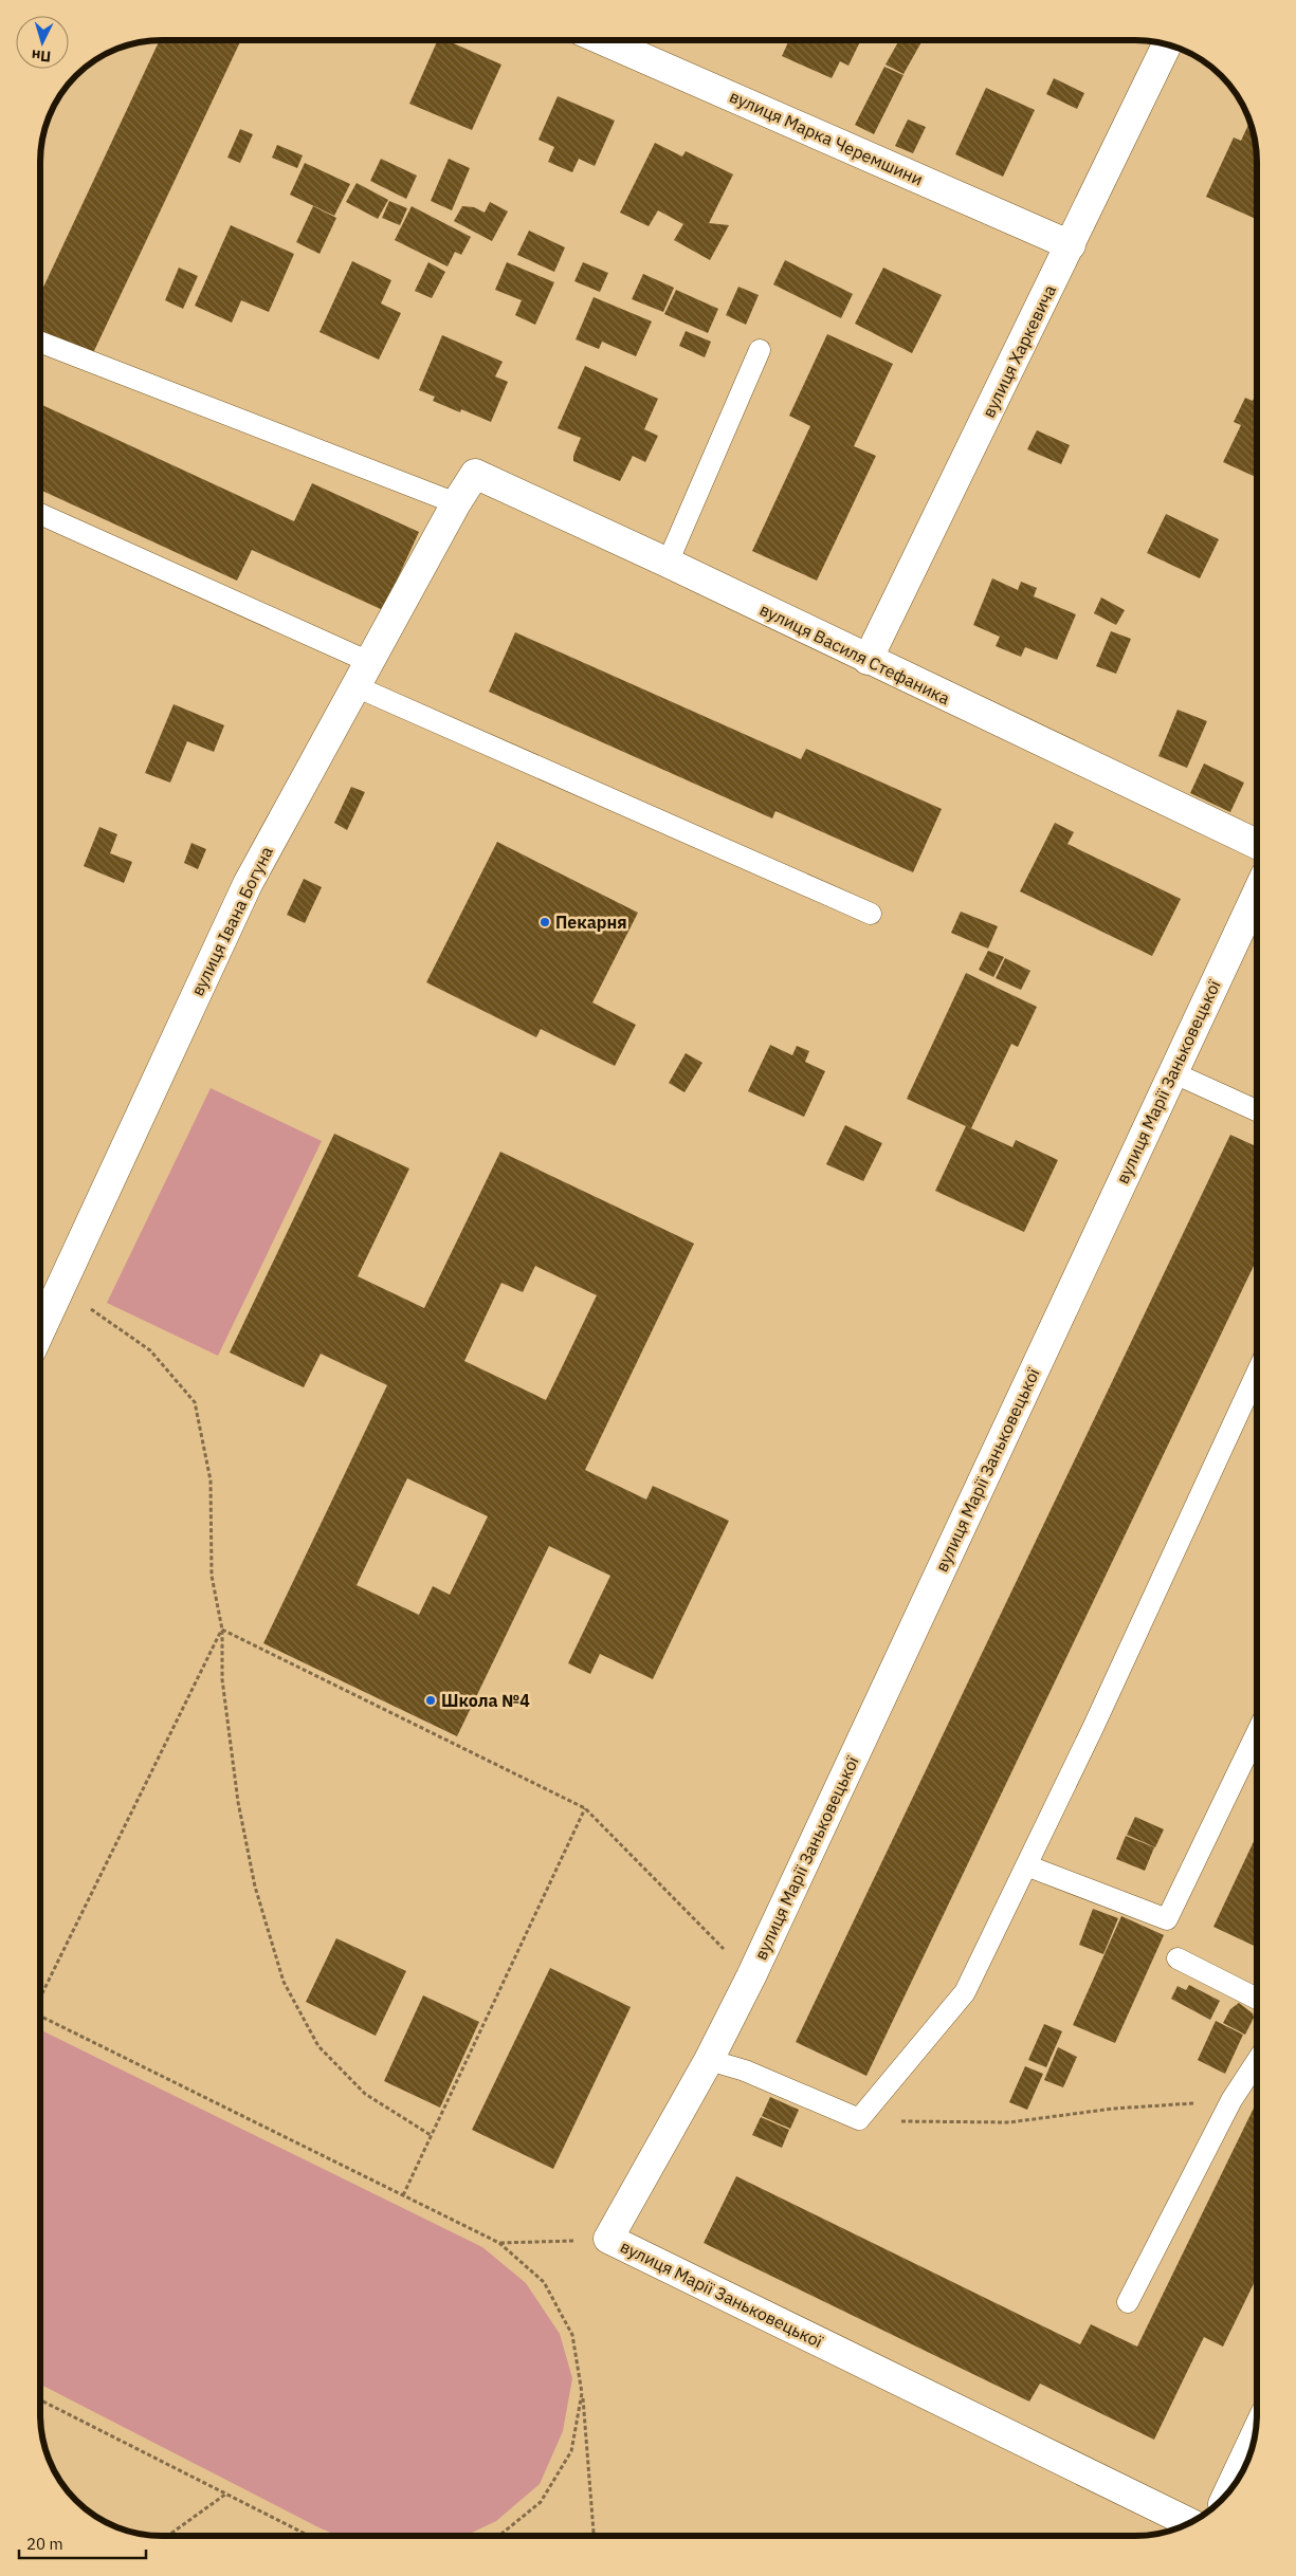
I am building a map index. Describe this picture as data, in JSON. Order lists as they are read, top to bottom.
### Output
{
  "streets": {
    "street": [
      "вулиця Марка Черемшини",
      "вулиця Харкевича",
      "вулиця Василя Стефаника",
      "вулиця Івана Богуна",
      "вулиця Марії Заньковецької"
    ]
  },
  "crossings": [
    ["вулиця Марка Черемшини", "вулиця Харкевича"],
    ["вулиця Харкевича", "вулиця Василя Стефаника"],
    ["вулиця Василя Стефаника", "вулиця Івана Богуна"]
  ],
  "places": ["Пекарня", "Школа №4"],
  "scale_bar": "20 m",
  "north": "bottom"
}
